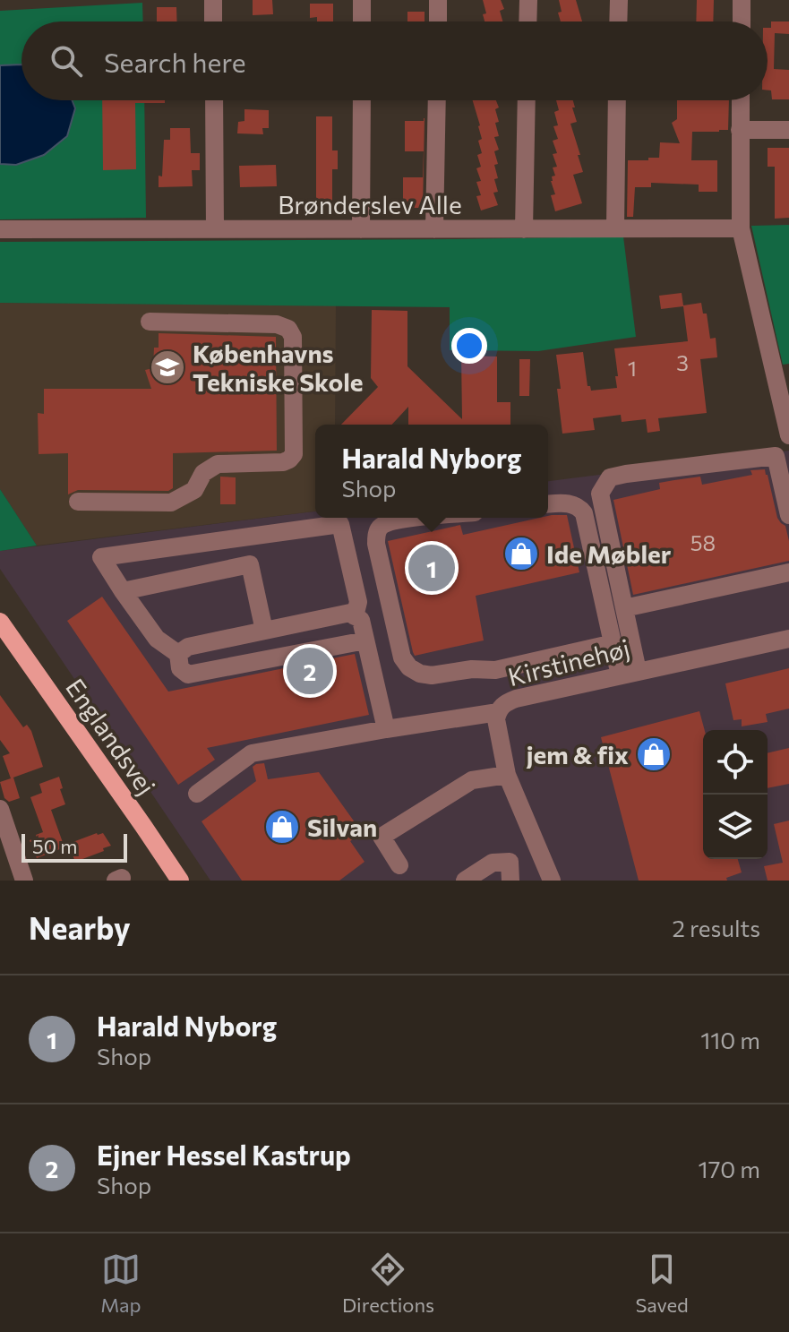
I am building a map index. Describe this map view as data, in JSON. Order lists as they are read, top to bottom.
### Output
{
  "streets": {
    "main road": ["Englandsvej"],
    "street": ["Brønderslev Alle", "Kirstinehøj"]
  },
  "places": {
    "school or university": ["Københavns Tekniske Skole"],
    "shop": ["Ide Møbler", "jem & fix", "Silvan"]
  },
  "house_numbers": ["3", "1", "58"],
  "scale_bar": "50 m",
  "page": {
    "search": "Search here",
    "popup": ["Harald Nyborg", "Shop"],
    "pins": ["1", "2"],
    "scale": "50 m",
    "heading": ["Nearby", "2 results"],
    "list": [
      {
        "mark": "1",
        "name": "Harald Nyborg",
        "note": "Shop",
        "value": "110 m"
      },
      {
        "mark": "2",
        "name": "Ejner Hessel Kastrup",
        "note": "Shop",
        "value": "170 m"
      }
    ],
    "nav": ["Map", "Directions", "Saved"]
  }
}
